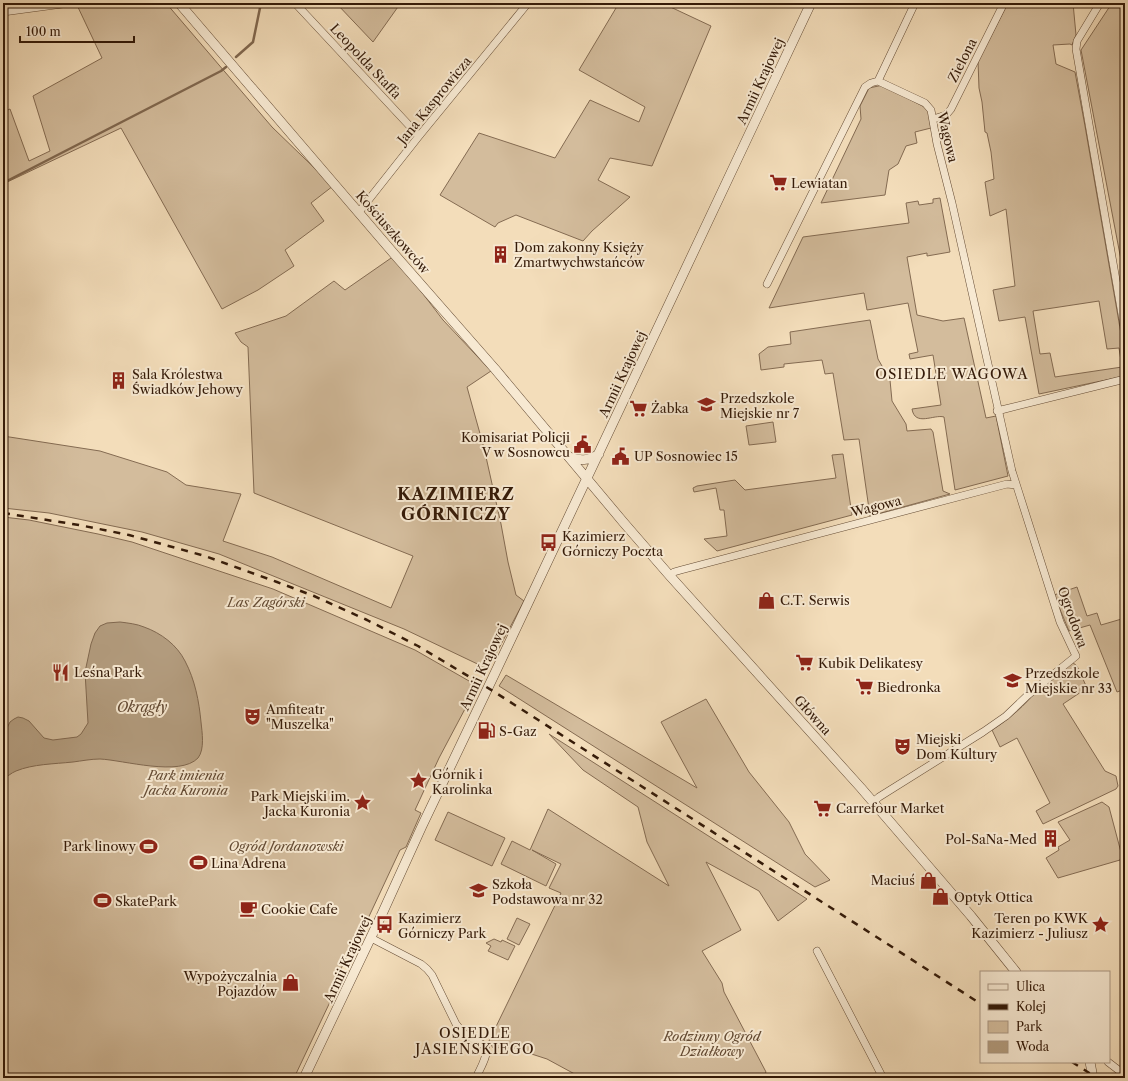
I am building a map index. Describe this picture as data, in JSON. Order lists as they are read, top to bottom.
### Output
{
  "streets": {
    "street": [
      "Zielona",
      "Leopolda Staffa",
      "Armii Krajowej",
      "Jana Kasprowicza",
      "Wagowa",
      "Kościuszkowców",
      "Ogrodowa",
      "Główna"
    ]
  },
  "crossings": [
    ["Zielona", "Wagowa"],
    ["Leopolda Staffa", "Jana Kasprowicza"],
    ["Armii Krajowej", "Kościuszkowców"],
    ["Armii Krajowej", "Główna"],
    ["Jana Kasprowicza", "Kościuszkowców"],
    ["Wagowa", "Ogrodowa"],
    ["Wagowa", "Główna"],
    ["Kościuszkowców", "Główna"],
    ["Ogrodowa", "Główna"]
  ],
  "districts": ["OSIEDLE WAGOWA", "KAZIMIERZ GÓRNICZY", "OSIEDLE JASIEŃSKIEGO"],
  "water": ["Okrągły"],
  "parks": [
    "Las Zagórski",
    "Park imienia Jacka Kuronia",
    "Ogród Jordanowski",
    "Rodzinny Ogród Działkowy"
  ],
  "places": {
    "supermarket": [
      "Lewiatan",
      "Żabka",
      "Kubik Delikatesy",
      "Biedronka",
      "Carrefour Market"
    ],
    "building": ["Dom zakonny Księży Zmartwychwstańców", "Sala Królestwa Świadków Jehowy", "Pol-SaNa-Med"],
    "school or university": ["Przedszkole Miejskie nr 7", "Przedszkole Miejskie nr 33", "Szkoła Podstawowa nr 32"],
    "public building": ["Komisariat Policji V w Sosnowcu", "UP Sosnowiec 15"],
    "bus stop": ["Kazimierz Górniczy Poczta", "Kazimierz Górniczy Park"],
    "shop": [
      "C.T. Serwis",
      "Maciuś",
      "Optyk Ottica",
      "Wypożyczalnia Pojazdów"
    ],
    "restaurant": ["Leśna Park"],
    "theatre": ["Amfiteatr \"Muszelka\"", "Miejski Dom Kultury"],
    "fuel station": ["S-Gaz"],
    "place": ["Górnik i Karolinka", "Park Miejski im. Jacka Kuronia", "Teren po KWK Kazimierz - Juliusz"],
    "sports": ["Park linowy", "Lina Adrena", "SkatePark"],
    "cafe": ["Cookie Cafe"]
  },
  "legend": [
    "Ulica",
    "Kolej",
    "Park",
    "Woda"
  ],
  "scale_bar": "100 m"
}
